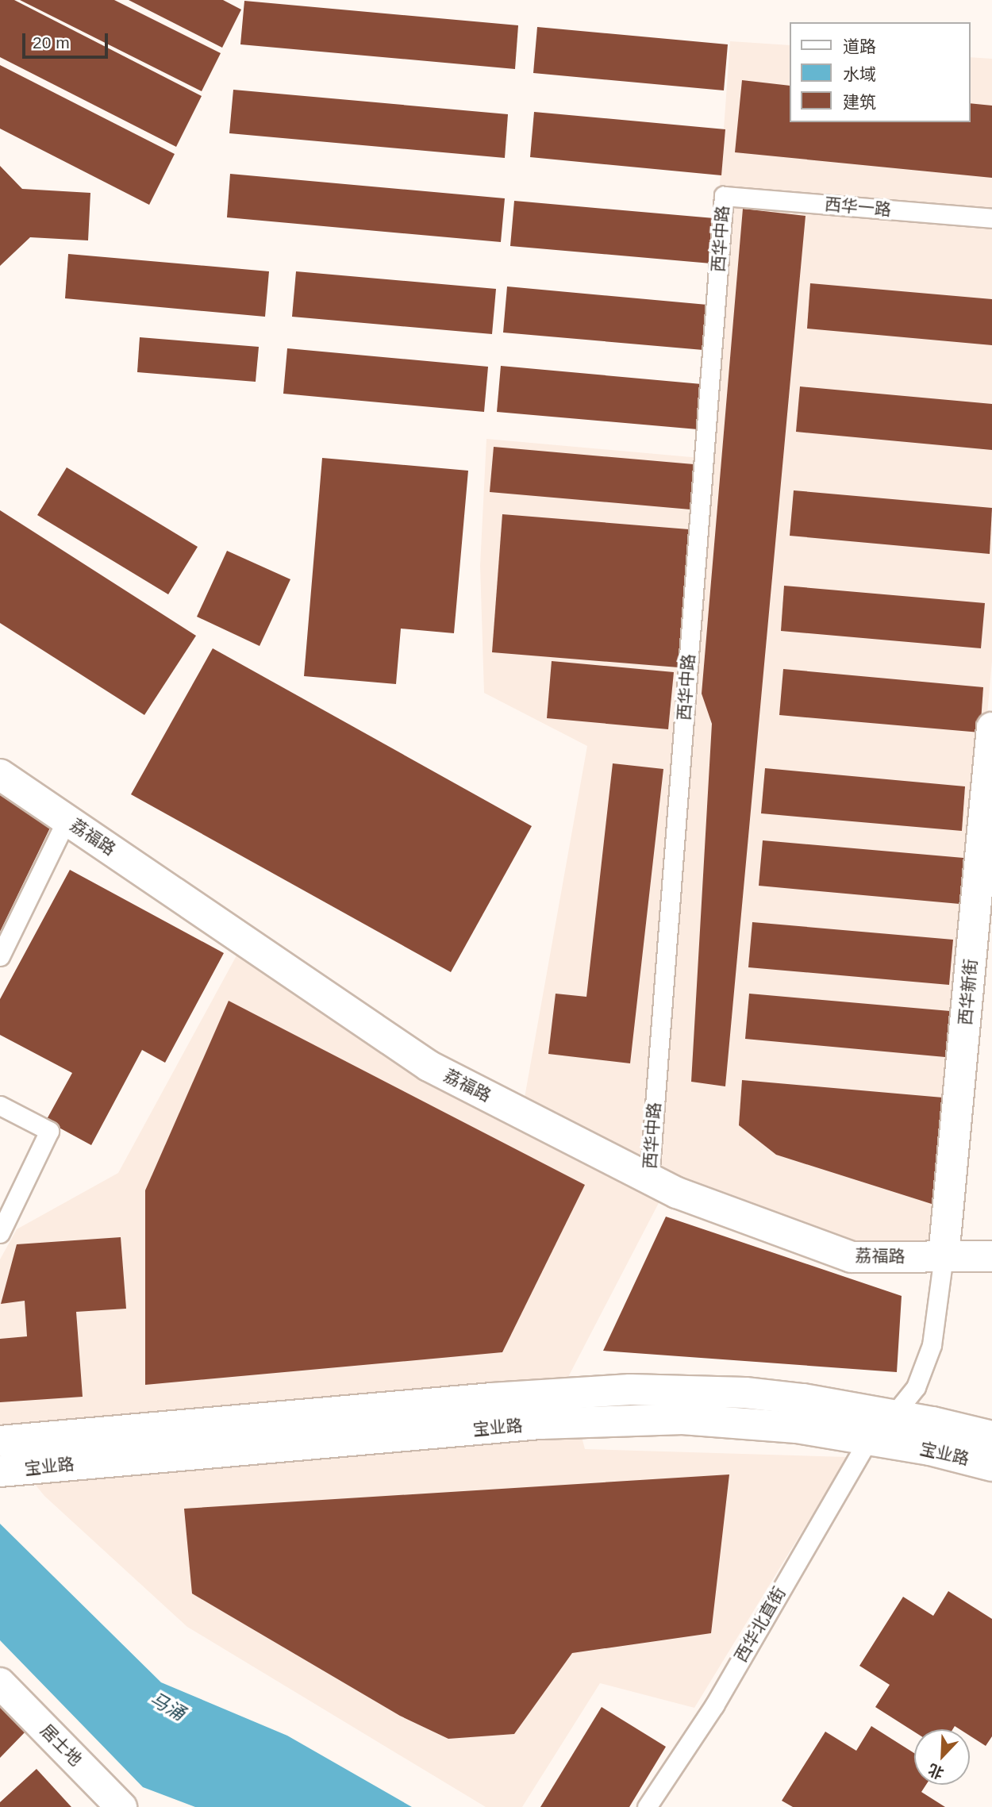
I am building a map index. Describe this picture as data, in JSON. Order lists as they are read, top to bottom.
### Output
{
  "streets": {
    "main road": [
      "荔福路",
      "西华新街",
      "宝业路",
      "居士地"
    ],
    "lane": ["西华一路", "西华中路", "西华北直街"]
  },
  "crossings": [
    ["西华一路", "西华中路"],
    ["西华中路", "荔福路"],
    ["荔福路", "西华新街"],
    ["宝业路", "西华北直街"]
  ],
  "water": ["马涌"],
  "legend": ["道路", "水域", "建筑"],
  "scale_bar": "20 m",
  "north": "bottom left"
}
